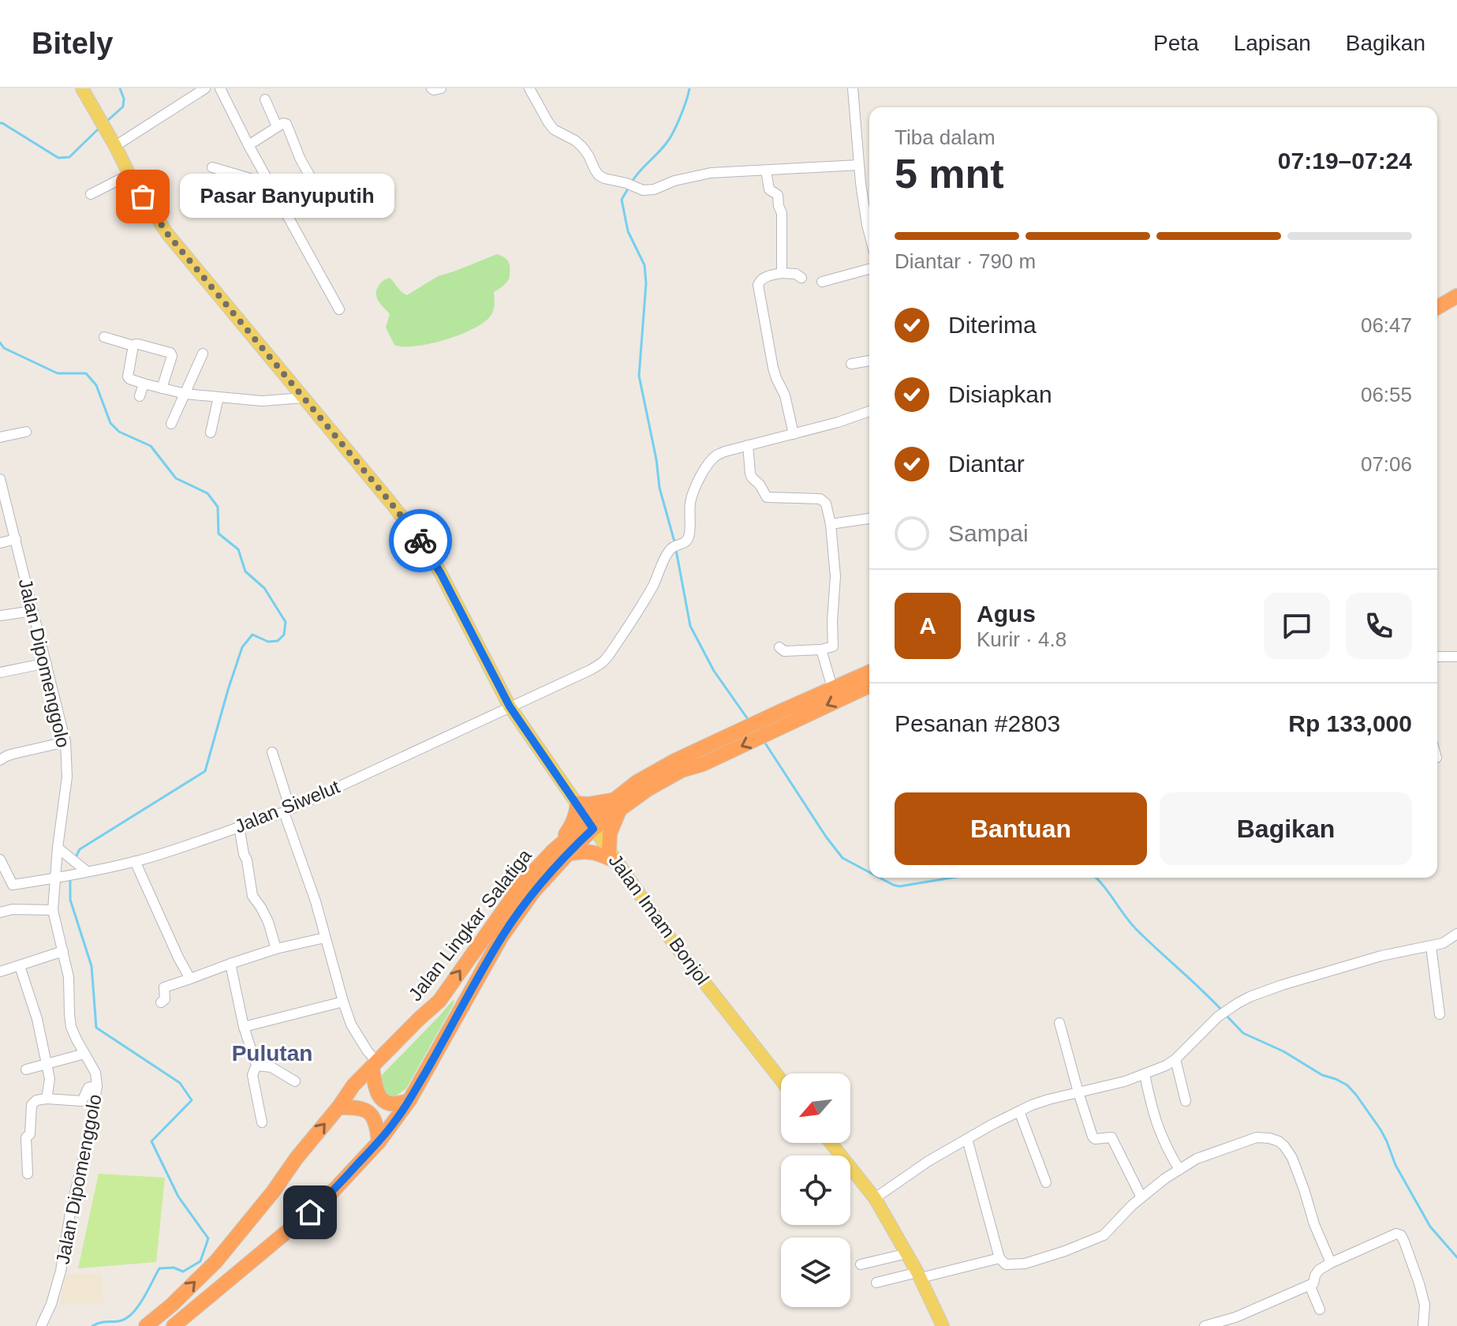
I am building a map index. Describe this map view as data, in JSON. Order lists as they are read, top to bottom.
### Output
{
  "streets": {
    "highway": ["Jalan Lingkar Salatiga"],
    "main road": ["Jalan Imam Bonjol"],
    "street": ["Jalan Dipomenggolo", "Jalan Siwelut"]
  },
  "crossings": [
    ["Jalan Dipomenggolo", "Jalan Siwelut"],
    ["Jalan Siwelut", "Jalan Imam Bonjol"],
    ["Jalan Imam Bonjol", "Jalan Lingkar Salatiga"]
  ],
  "districts": ["Pulutan"],
  "places": ["Pasar Banyuputih"],
  "north": "bottom left",
  "page": {
    "header": "Bitely",
    "nav": ["Peta", "Lapisan", "Bagikan"],
    "heading": ["5 mnt", "Tiba dalam", "07:19–07:24"],
    "panel": [
      "Agus",
      "Kurir · 4.8",
      "Pesanan #2803",
      "Rp 133,000"
    ],
    "bubble": "Pasar Banyuputih",
    "bar": "Diantar · 790 m",
    "list": [
      ["Diterima", "06:47"],
      ["Disiapkan", "06:55"],
      ["Diantar", "07:06"],
      "Sampai"
    ],
    "round": "A",
    "buttons": ["Bantuan", "Bagikan"]
  }
}
